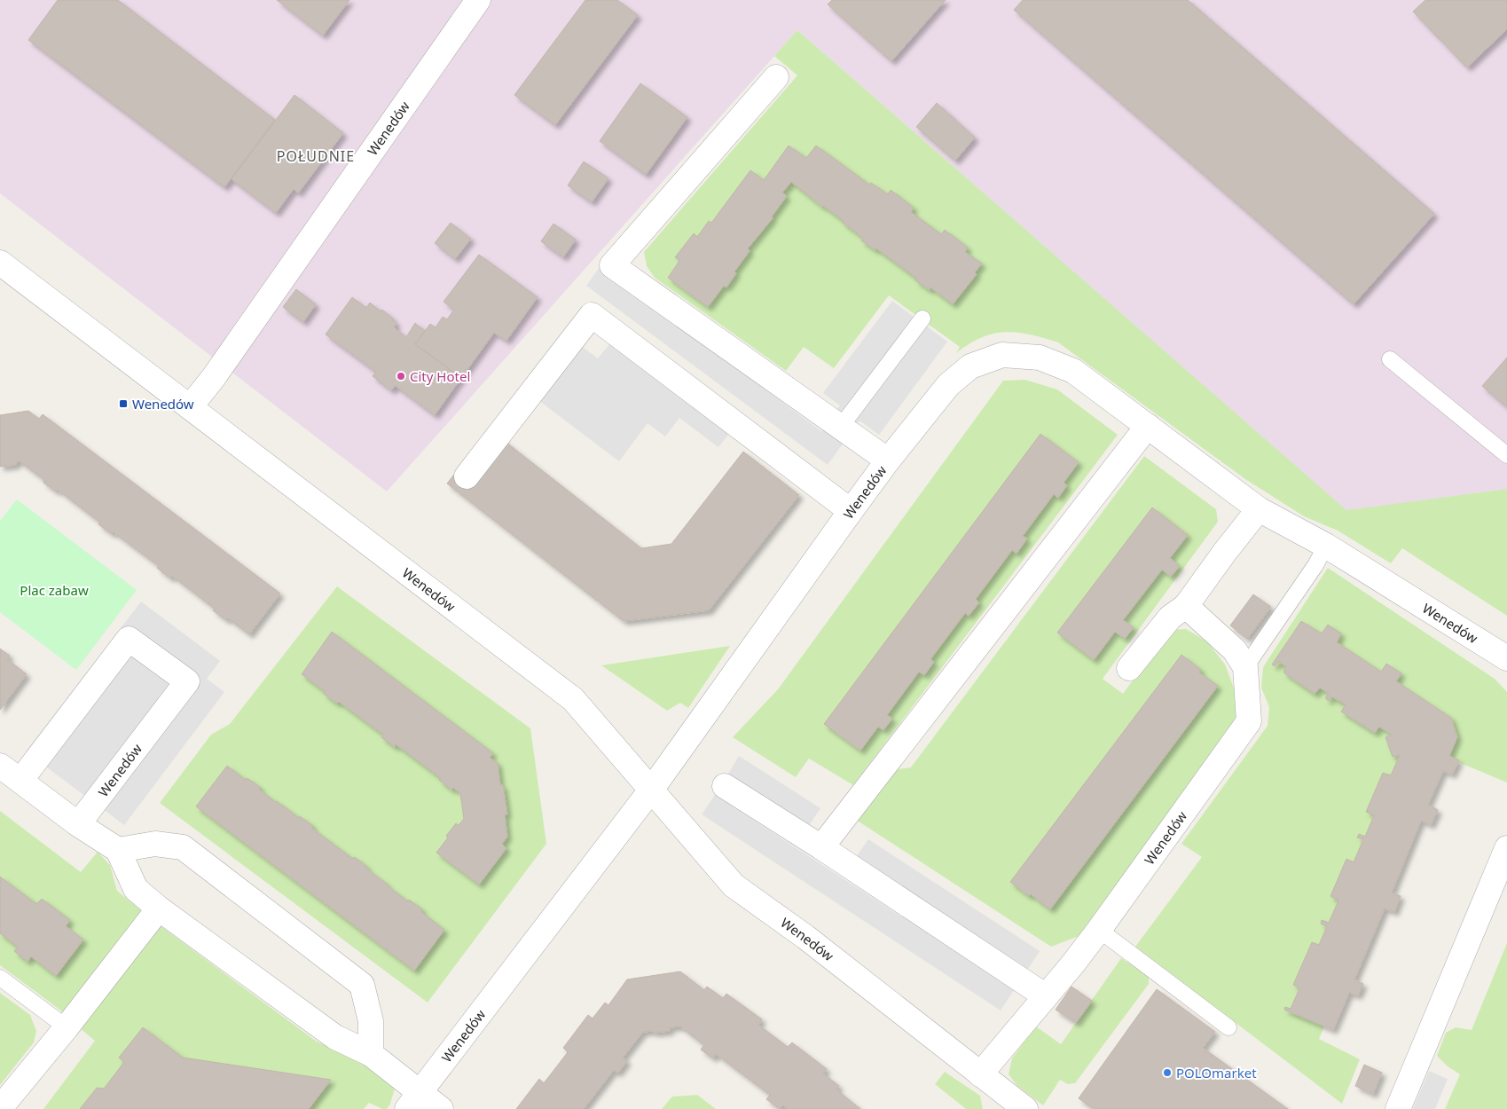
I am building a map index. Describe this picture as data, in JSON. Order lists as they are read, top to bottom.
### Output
{
  "streets": {
    "street": ["Wenedów"]
  },
  "districts": ["POŁUDNIE"],
  "parks": ["Plac zabaw"],
  "places": {
    "other": ["City Hotel", "POLOmarket"],
    "transit": ["Wenedów"]
  }
}
